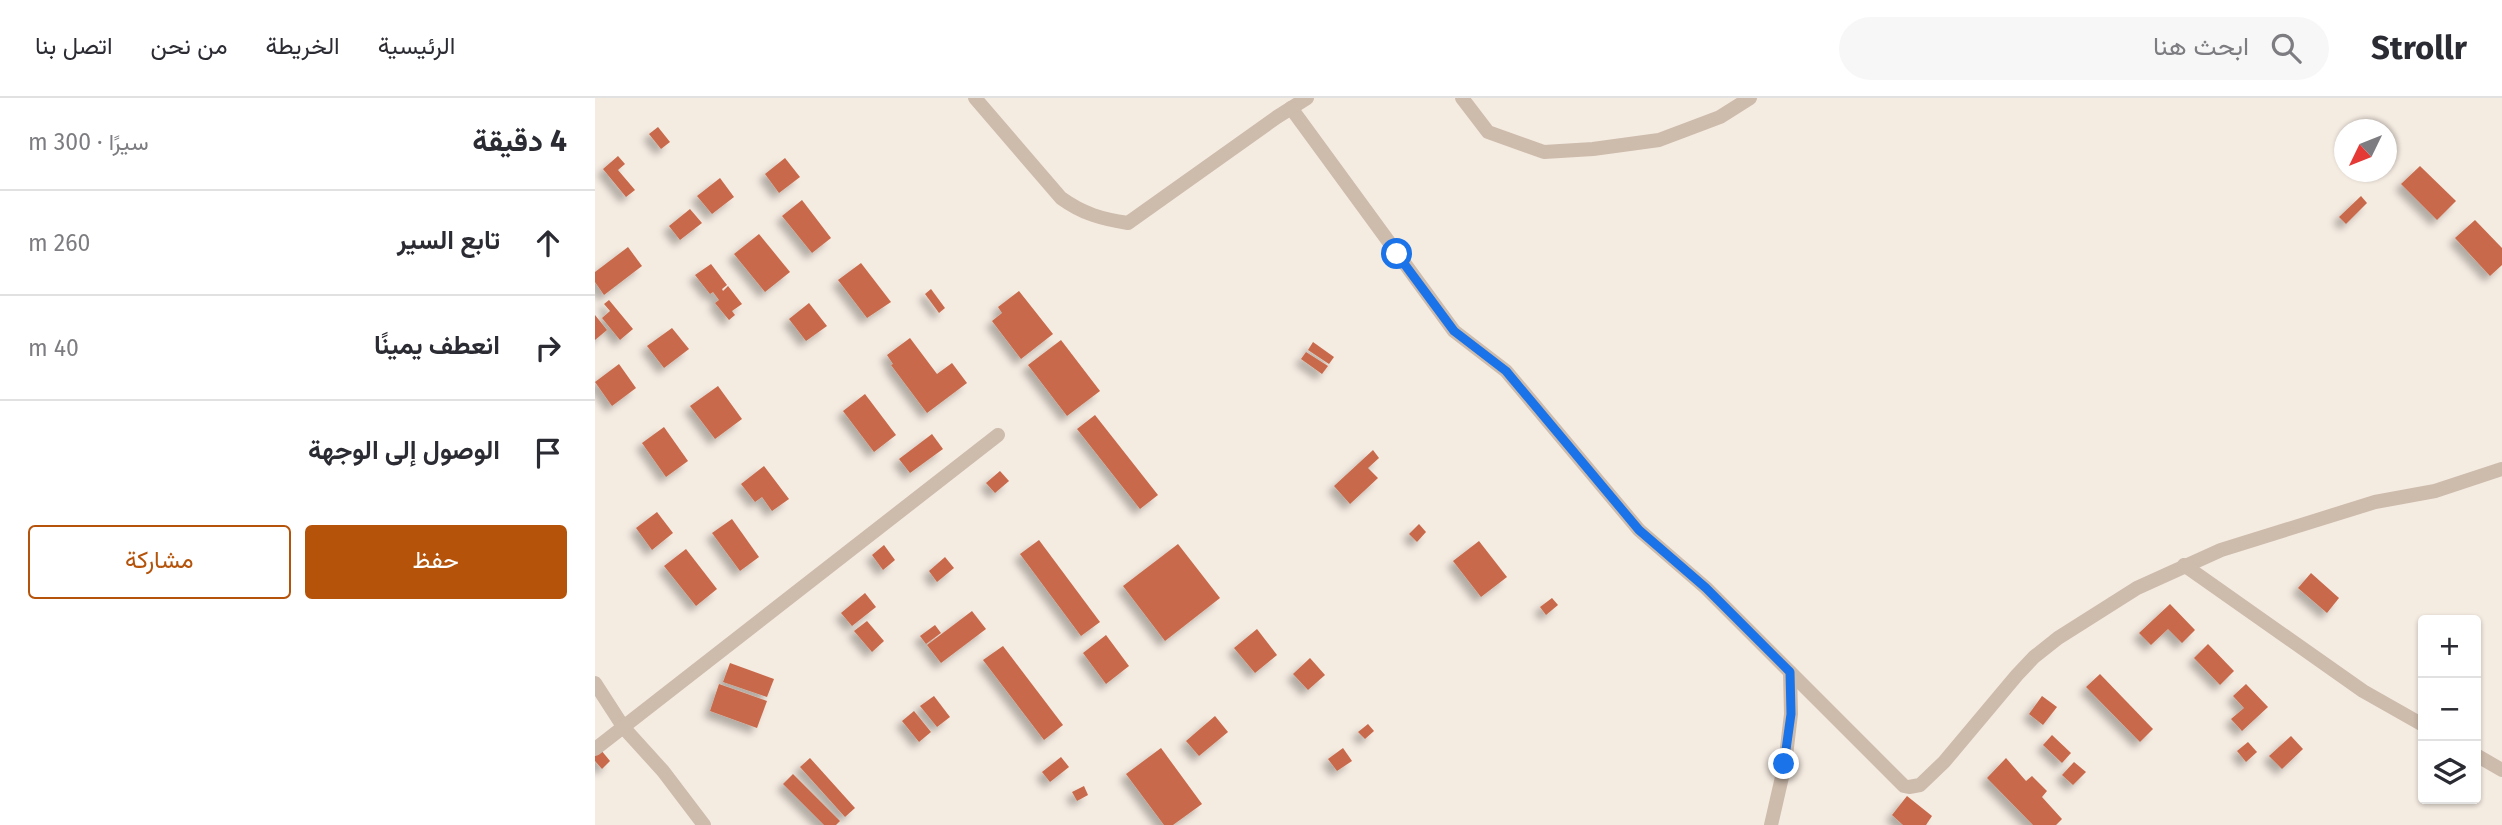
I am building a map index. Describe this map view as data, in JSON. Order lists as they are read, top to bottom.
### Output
{
  "north": "bottom left",
  "page": {
    "header": "Strollr",
    "search": "ابحث هنا",
    "nav": [
      "الرئيسية",
      "الخريطة",
      "من نحن",
      "اتصل بنا"
    ],
    "heading": ["4 دقيقة", "سيرًا · 300 m"],
    "list": [
      ["تابع السير", "260 m"],
      ["انعطف يمينًا", "40 m"],
      "الوصول إلى الوجهة"
    ],
    "buttons": ["حفظ", "مشاركة"],
    "map_buttons": ["+", "−"]
  }
}
